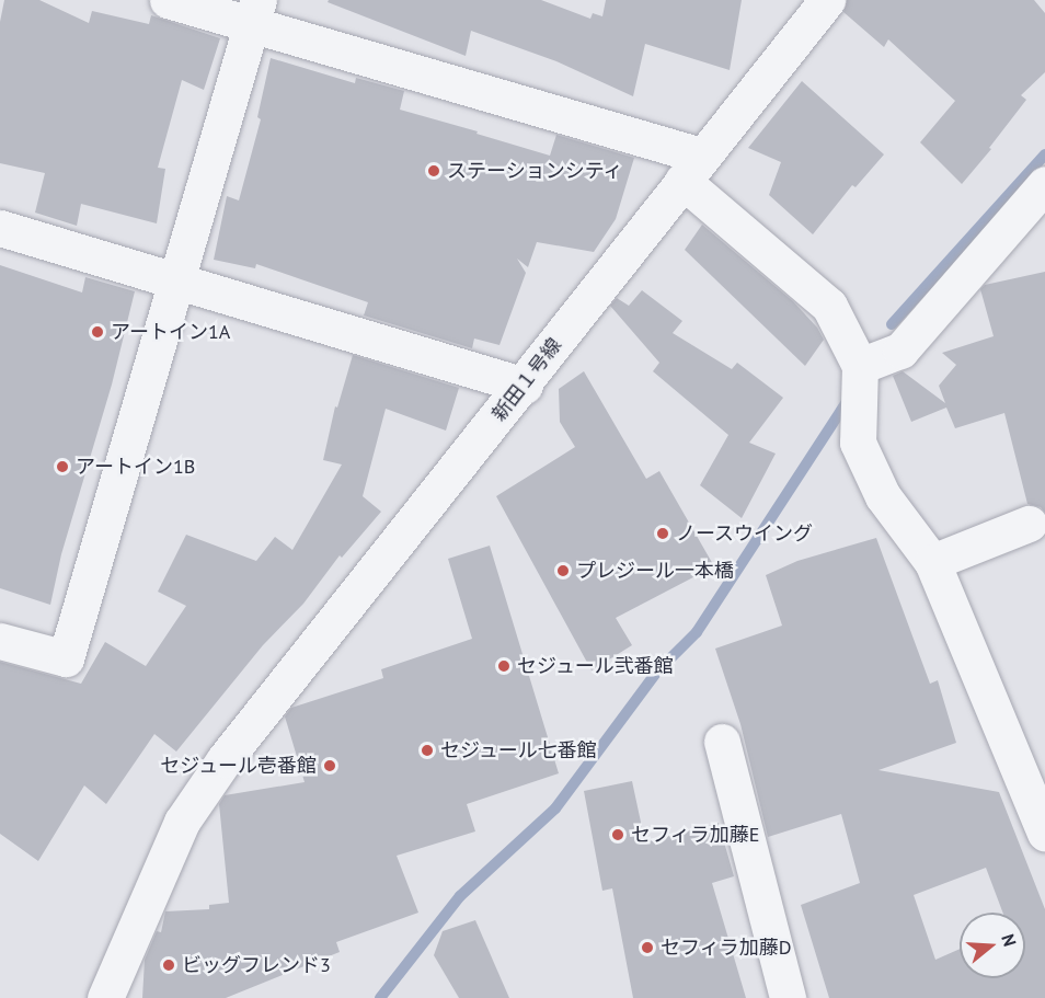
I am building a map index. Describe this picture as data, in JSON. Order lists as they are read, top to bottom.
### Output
{
  "streets": {
    "street": ["新田１号線"]
  },
  "places": [
    "ステーションシティ",
    "アートイン1A",
    "アートイン1B",
    "ノースウイング",
    "プレジール一本橋",
    "セジュール弐番館",
    "セジュール七番館",
    "セジュール壱番館",
    "セフィラ加藤E",
    "セフィラ加藤D",
    "ビッグフレンド3"
  ],
  "north": "right"
}
